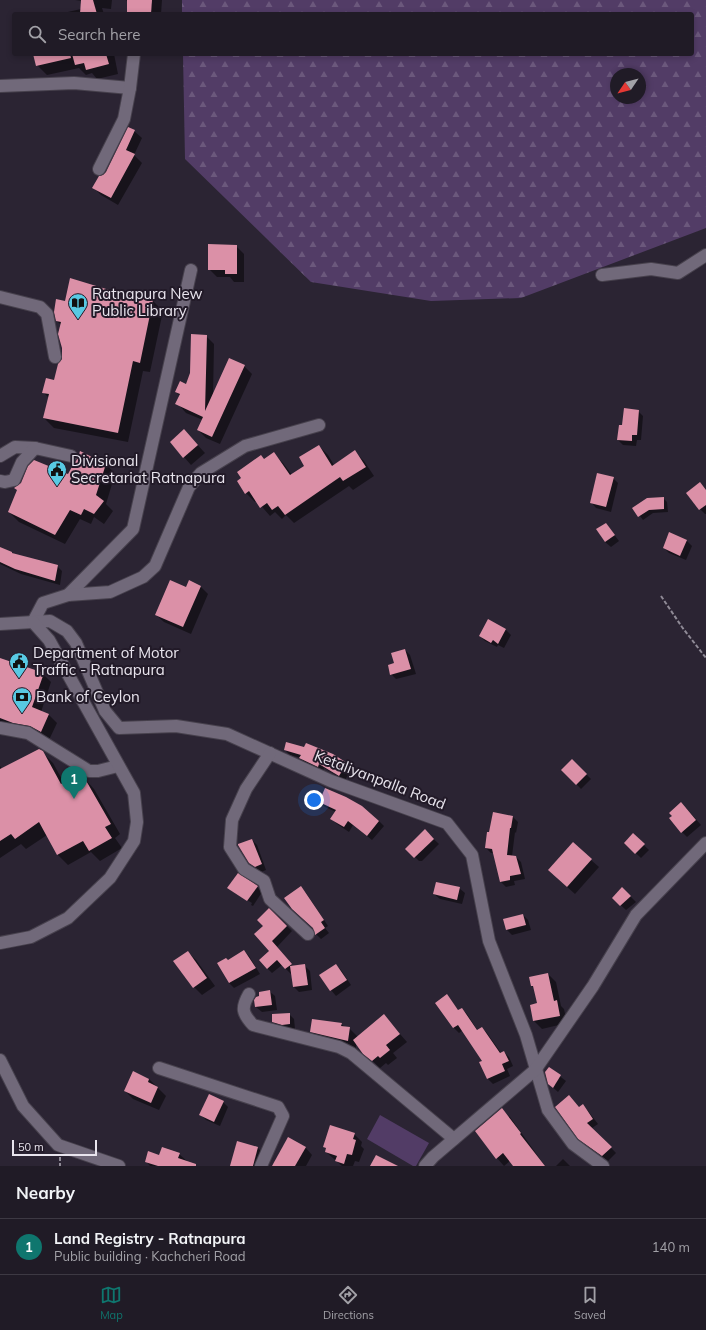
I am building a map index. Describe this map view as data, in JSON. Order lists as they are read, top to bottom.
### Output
{
  "streets": {
    "street": ["Ketaliyanpalla Road"]
  },
  "places": {
    "library": ["Ratnapura New Public Library"],
    "public building": ["Divisional Secretariat Ratnapura", "Department of Motor Traffic - Ratnapura"],
    "bank": ["Bank of Ceylon"]
  },
  "scale_bar": "50 m",
  "north": "bottom left",
  "page": {
    "search": "Search here",
    "pins": "1",
    "scale": "50 m",
    "heading": "Nearby",
    "list": [
      {
        "mark": "1",
        "name": "Land Registry - Ratnapura",
        "note": "Public building · Kachcheri Road",
        "value": "140 m"
      }
    ],
    "nav": ["Map", "Directions", "Saved"]
  }
}
